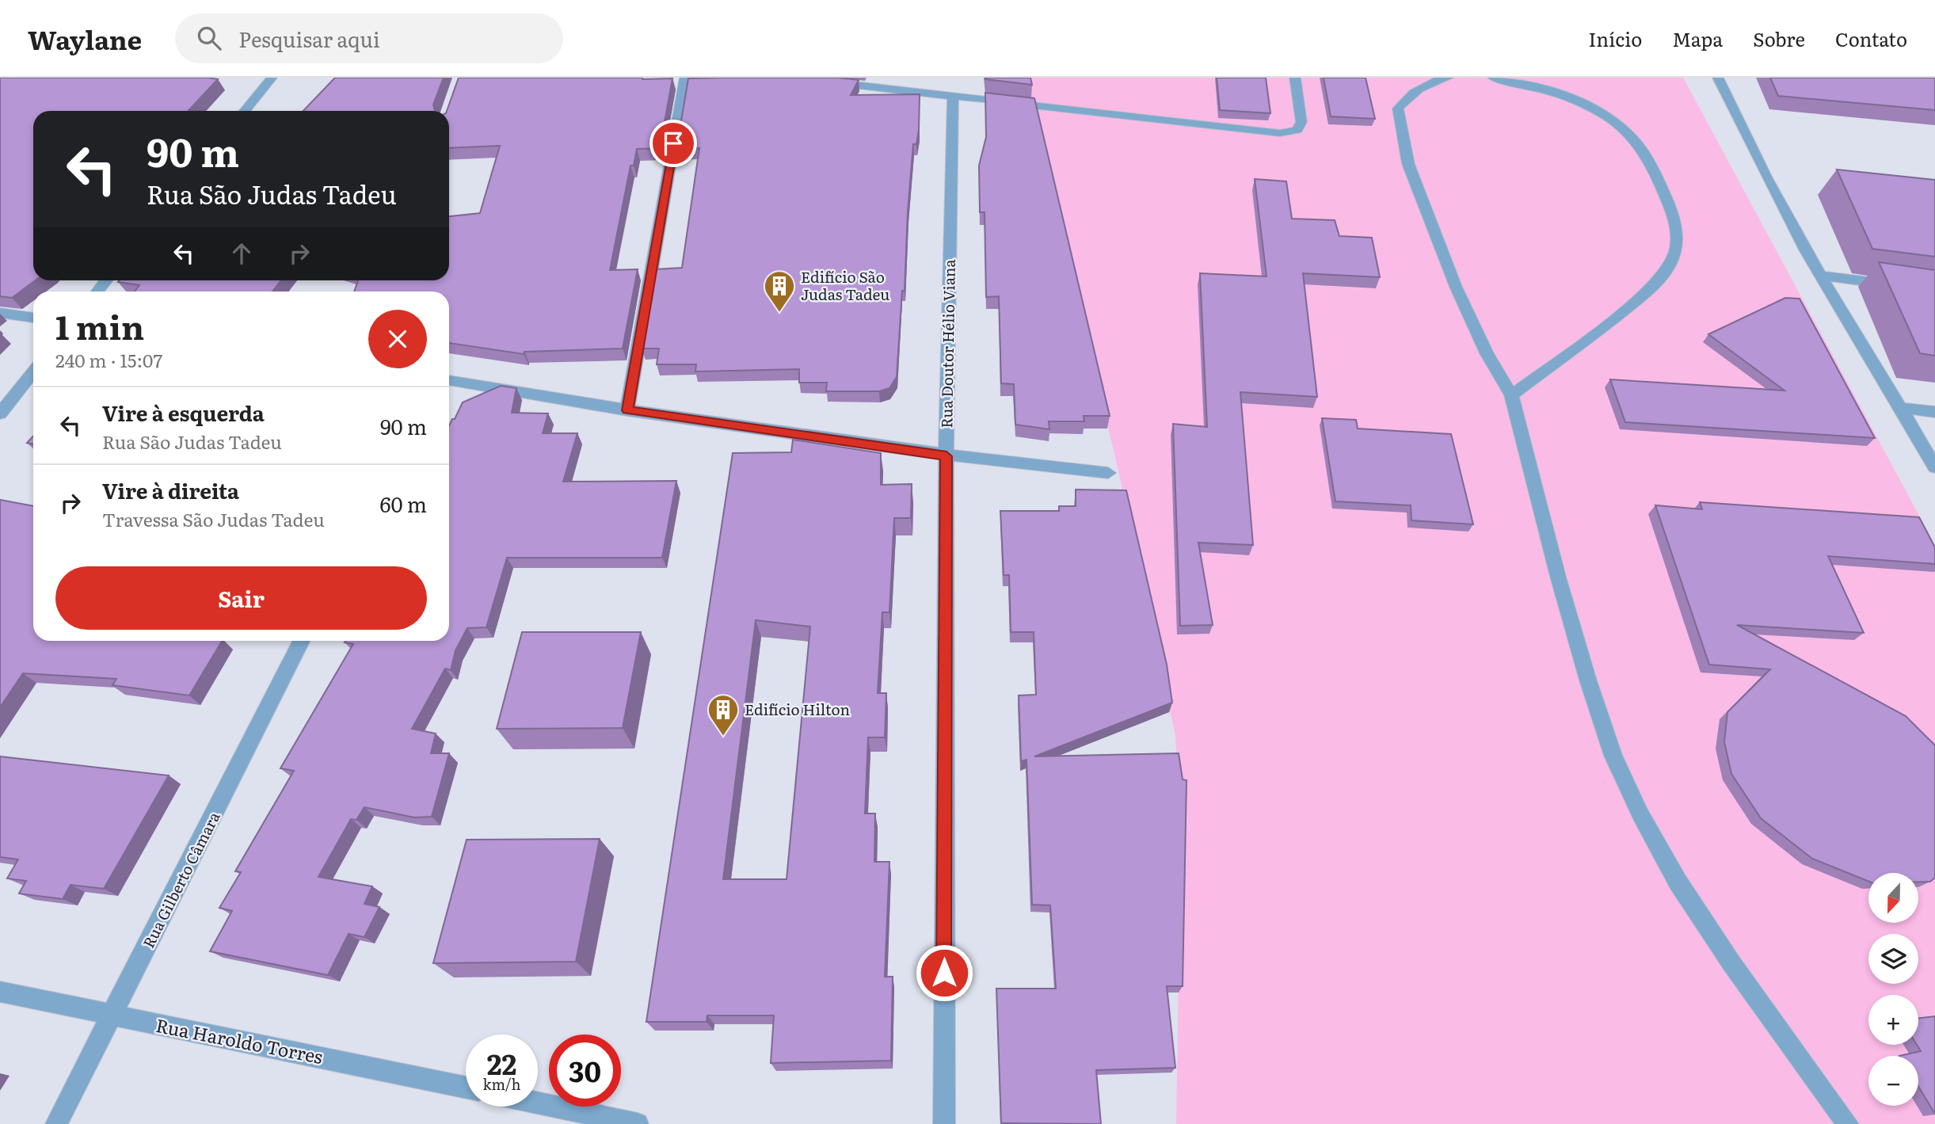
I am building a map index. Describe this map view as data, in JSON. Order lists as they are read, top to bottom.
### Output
{
  "streets": {
    "street": ["Rua Doutor Hélio Viana", "Rua Gilberto Câmara", "Rua Haroldo Torres"]
  },
  "crossings": [
    ["Rua Gilberto Câmara", "Rua Haroldo Torres"]
  ],
  "places": {
    "building": ["Edifício São Judas Tadeu", "Edifício Hilton"]
  },
  "north": "bottom",
  "page": {
    "header": "Waylane",
    "search": "Pesquisar aqui",
    "nav": [
      "Início",
      "Mapa",
      "Sobre",
      "Contato"
    ],
    "turn": ["90 m", "Rua São Judas Tadeu"],
    "heading": ["1 min", "240 m · 15:07"],
    "list": [
      {
        "name": "Vire à esquerda",
        "note": "Rua São Judas Tadeu",
        "value": "90 m"
      },
      {
        "name": "Vire à direita",
        "note": "Travessa São Judas Tadeu",
        "value": "60 m"
      }
    ],
    "buttons": "Sair",
    "map_buttons": ["+", "−"],
    "speed": "22 km/h",
    "limit": "30"
  }
}
